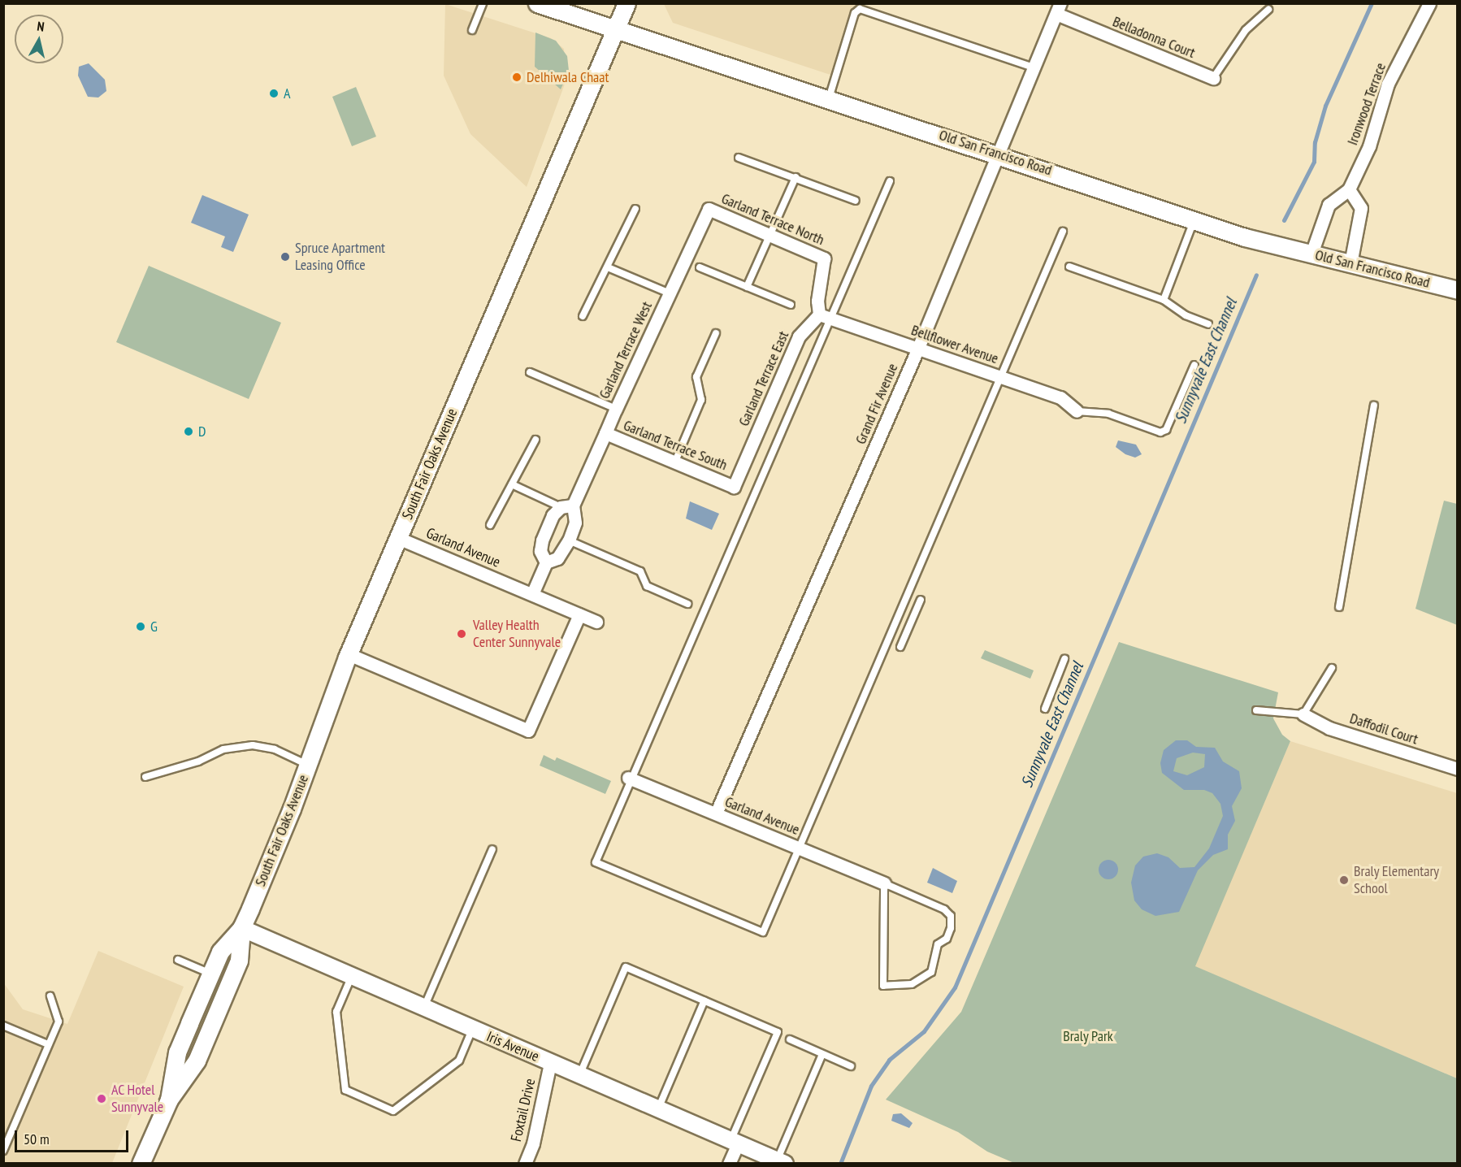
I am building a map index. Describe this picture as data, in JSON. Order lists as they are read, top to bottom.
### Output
{
  "streets": {
    "main road": ["Old San Francisco Road", "South Fair Oaks Avenue"],
    "street": [
      "Belladonna Court",
      "Ironwood Terrace",
      "Garland Terrace North",
      "Bellflower Avenue",
      "Garland Terrace West",
      "Garland Terrace East",
      "Grand Fir Avenue",
      "Garland Terrace South",
      "Garland Avenue",
      "Daffodil Court",
      "Iris Avenue",
      "Foxtail Drive"
    ]
  },
  "crossings": [
    ["Belladonna Court", "Grand Fir Avenue"],
    ["Ironwood Terrace", "Old San Francisco Road"],
    ["Old San Francisco Road", "Grand Fir Avenue"],
    ["Old San Francisco Road", "South Fair Oaks Avenue"],
    ["Garland Terrace North", "Bellflower Avenue"],
    ["Garland Terrace North", "Garland Terrace West"],
    ["Garland Terrace North", "Garland Terrace East"],
    ["Bellflower Avenue", "Garland Terrace East"],
    ["Bellflower Avenue", "Grand Fir Avenue"],
    ["Garland Terrace West", "Garland Terrace South"],
    ["Garland Terrace West", "Garland Avenue"],
    ["Garland Terrace East", "Garland Terrace South"],
    ["Grand Fir Avenue", "Garland Avenue"],
    ["South Fair Oaks Avenue", "Garland Avenue"],
    ["South Fair Oaks Avenue", "Iris Avenue"],
    ["Iris Avenue", "Foxtail Drive"]
  ],
  "water": ["Sunnyvale East Channel"],
  "parks": ["Braly Park"],
  "places": [
    "Delhiwala Chaat",
    "A",
    "Spruce Apartment Leasing Office",
    "D",
    "G",
    "Valley Health Center Sunnyvale",
    "Braly Elementary School",
    "AC Hotel Sunnyvale"
  ],
  "scale_bar": "50 m",
  "north": "top"
}
